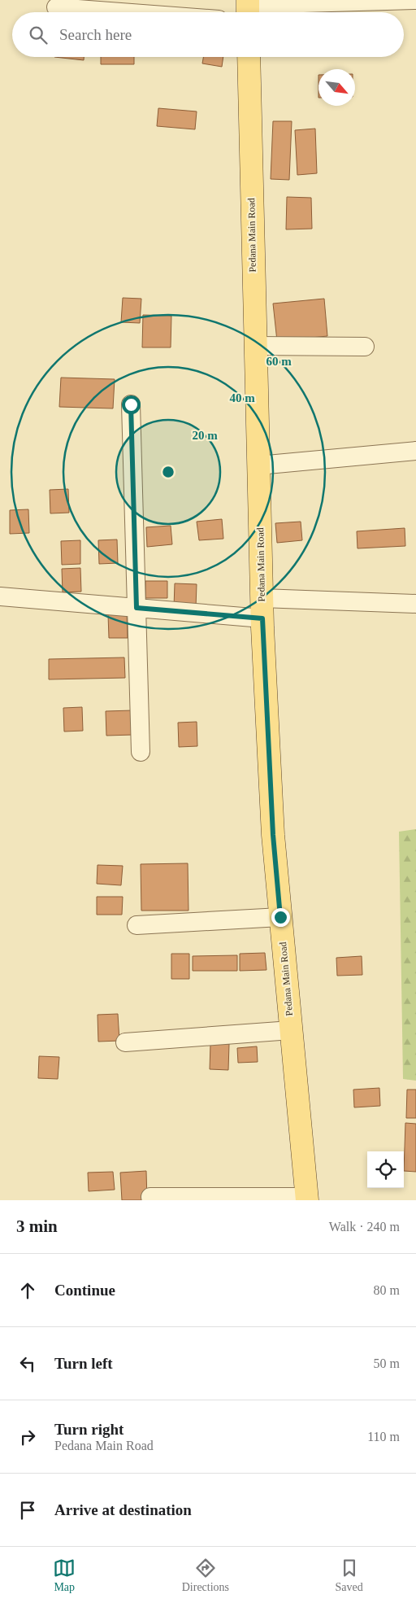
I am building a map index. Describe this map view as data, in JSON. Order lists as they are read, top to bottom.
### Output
{
  "streets": {
    "main road": ["Pedana Main Road"]
  },
  "north": "bottom right",
  "page": {
    "search": "Search here",
    "heading": ["3 min", "Walk · 240 m"],
    "list": [
      ["Continue", "80 m"],
      ["Turn left", "50 m"],
      ["Turn right", "Pedana Main Road", "110 m"],
      "Arrive at destination"
    ],
    "nav": ["Map", "Directions", "Saved"]
  },
  "rings": ["60 m", "40 m", "20 m"]
}
